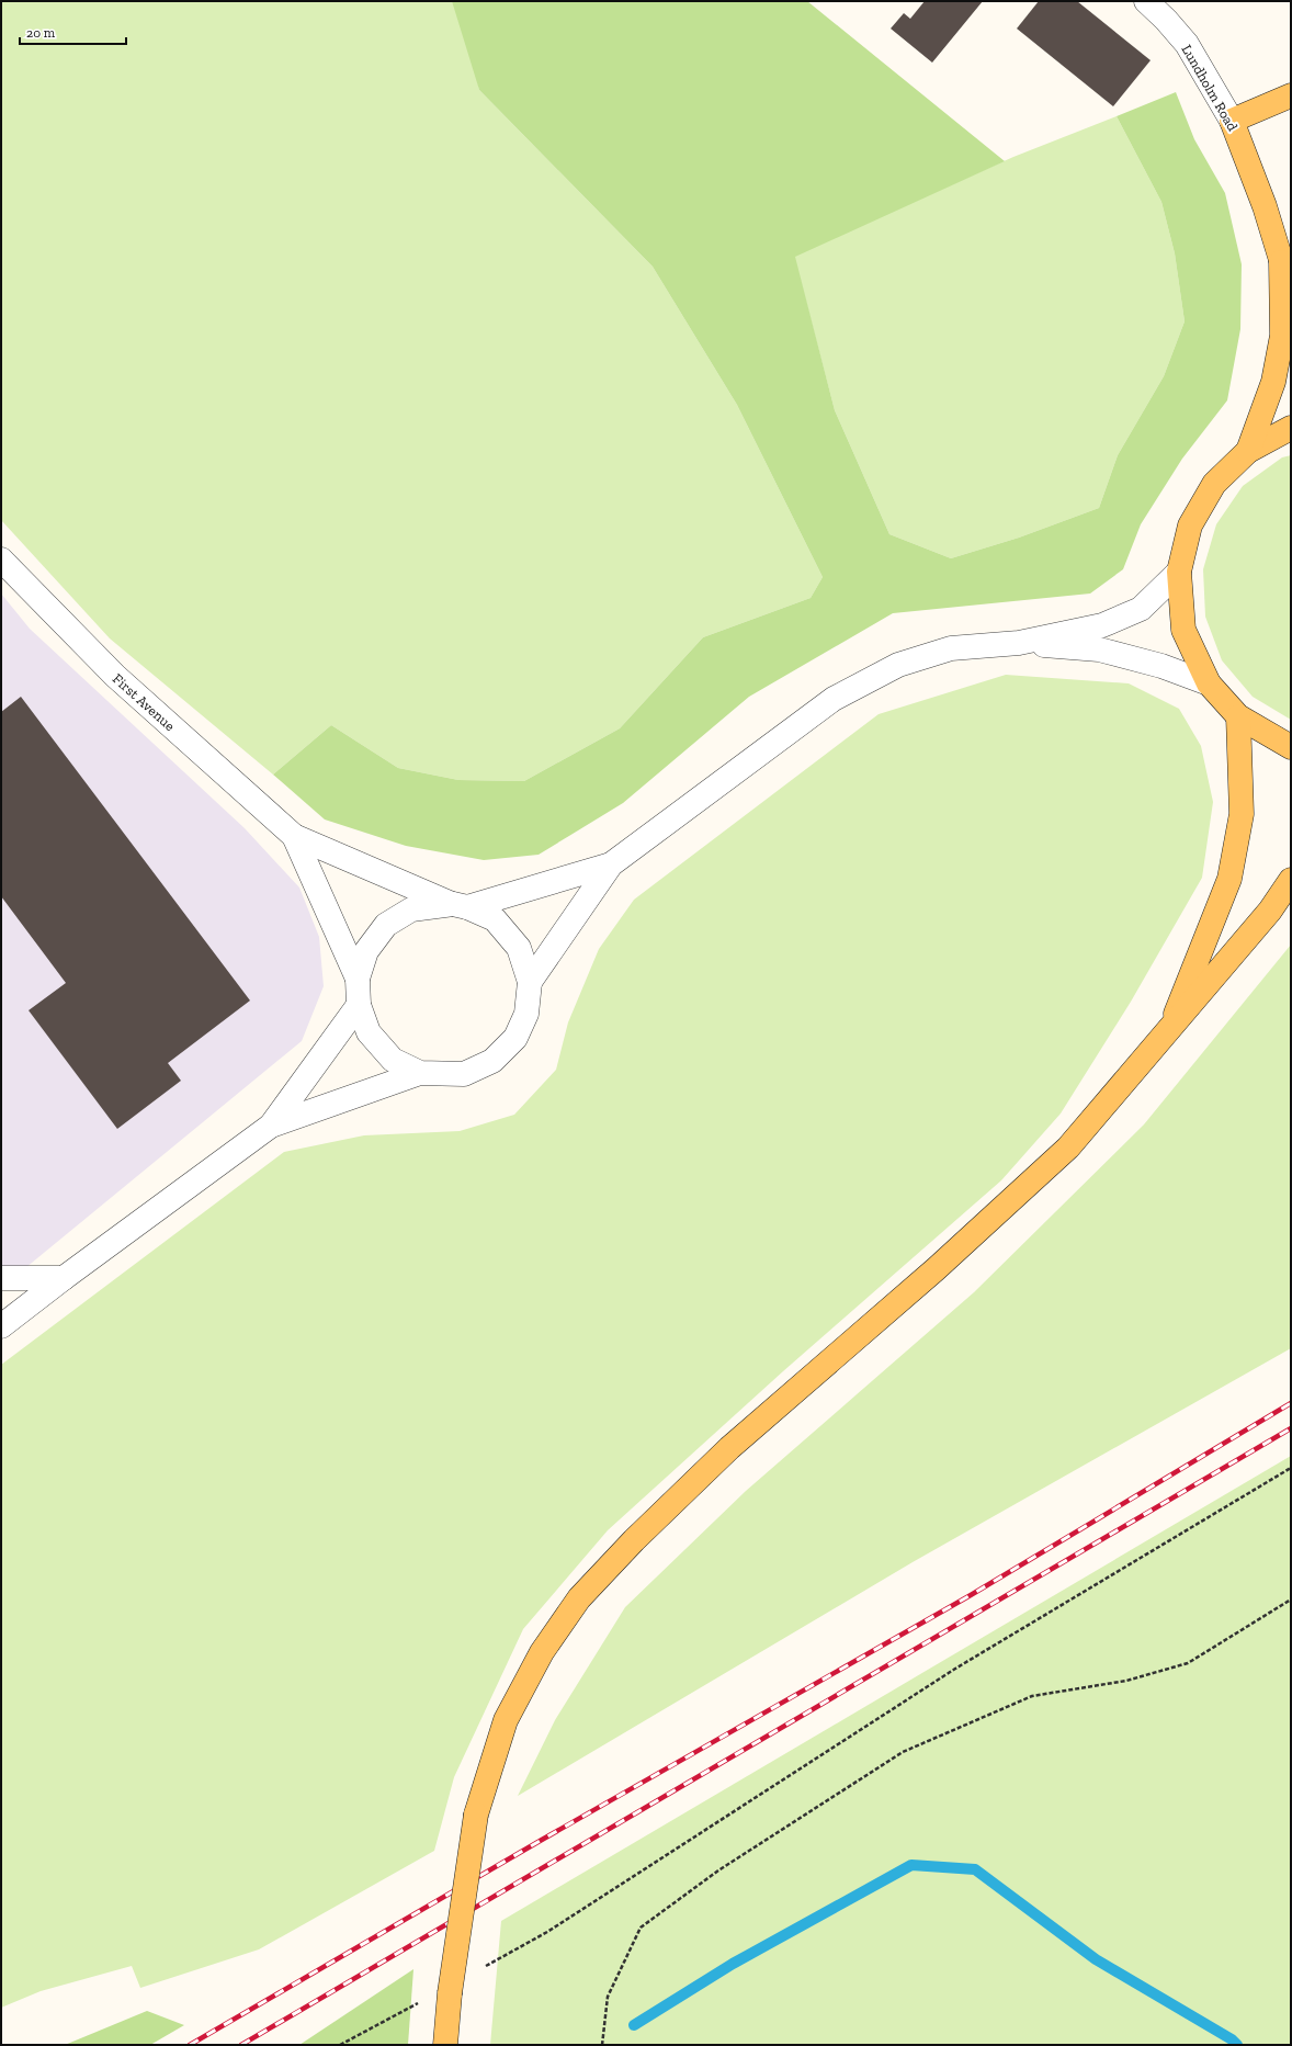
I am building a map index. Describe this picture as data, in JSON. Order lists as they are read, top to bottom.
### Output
{
  "streets": {
    "main road": ["Lundholm Road"],
    "street": ["First Avenue"]
  },
  "scale_bar": "20 m"
}
